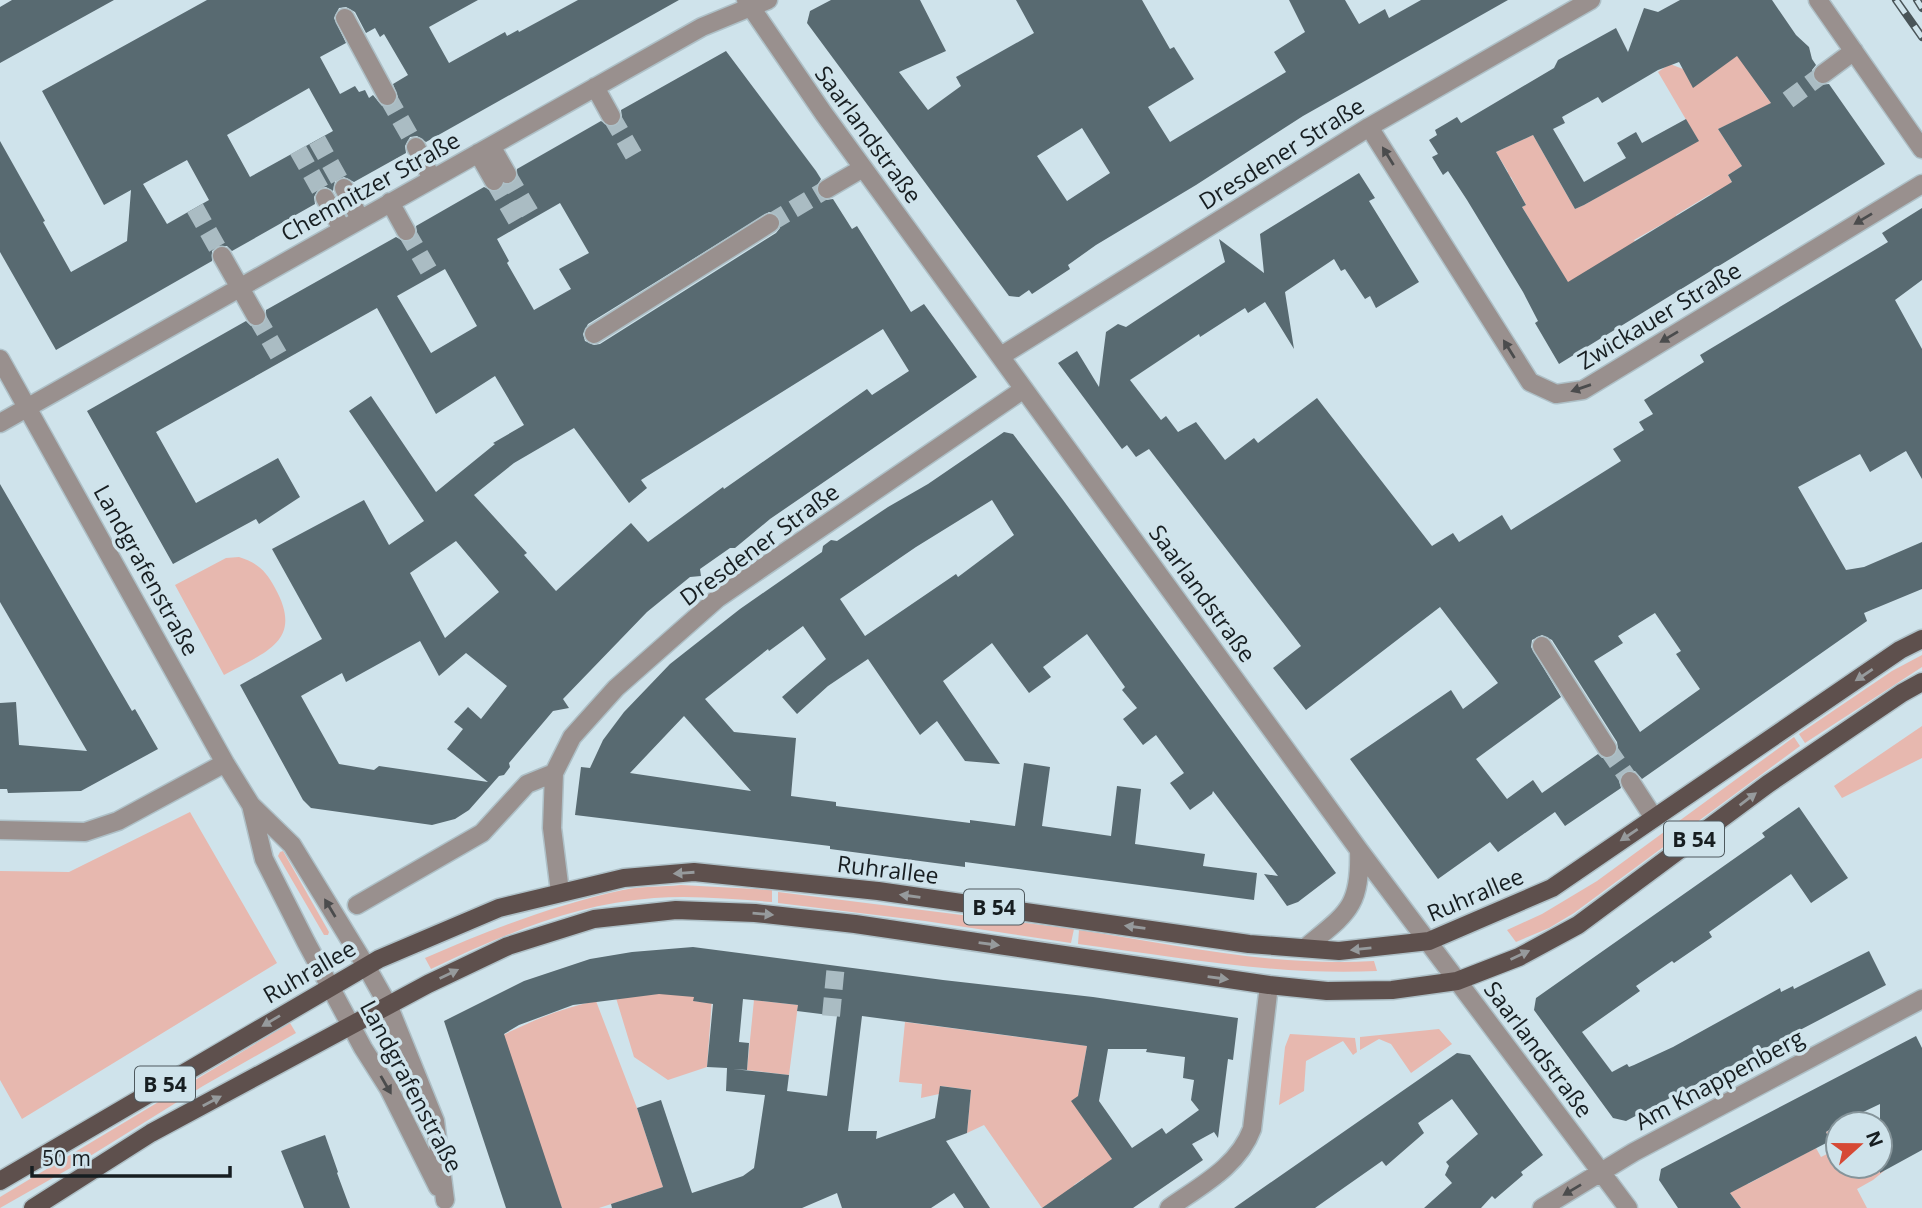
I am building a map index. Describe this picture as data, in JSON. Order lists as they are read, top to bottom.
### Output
{
  "streets": {
    "main road": ["B 54", "Ruhrallee"],
    "street": [
      "Saarlandstraße",
      "Dresdener Straße",
      "Chemnitzer Straße",
      "Zwickauer Straße",
      "Landgrafenstraße",
      "Am Knappenberg"
    ]
  },
  "crossings": [
    ["Saarlandstraße", "Dresdener Straße"],
    ["Saarlandstraße", "Chemnitzer Straße"],
    ["Saarlandstraße", "B 54"],
    ["Saarlandstraße", "Ruhrallee"],
    ["Saarlandstraße", "Am Knappenberg"],
    ["Dresdener Straße", "Zwickauer Straße"],
    ["Dresdener Straße", "Ruhrallee"],
    ["Chemnitzer Straße", "Landgrafenstraße"],
    ["Landgrafenstraße", "B 54"],
    ["Landgrafenstraße", "Ruhrallee"]
  ],
  "scale_bar": "50 m",
  "north": "right"
}
